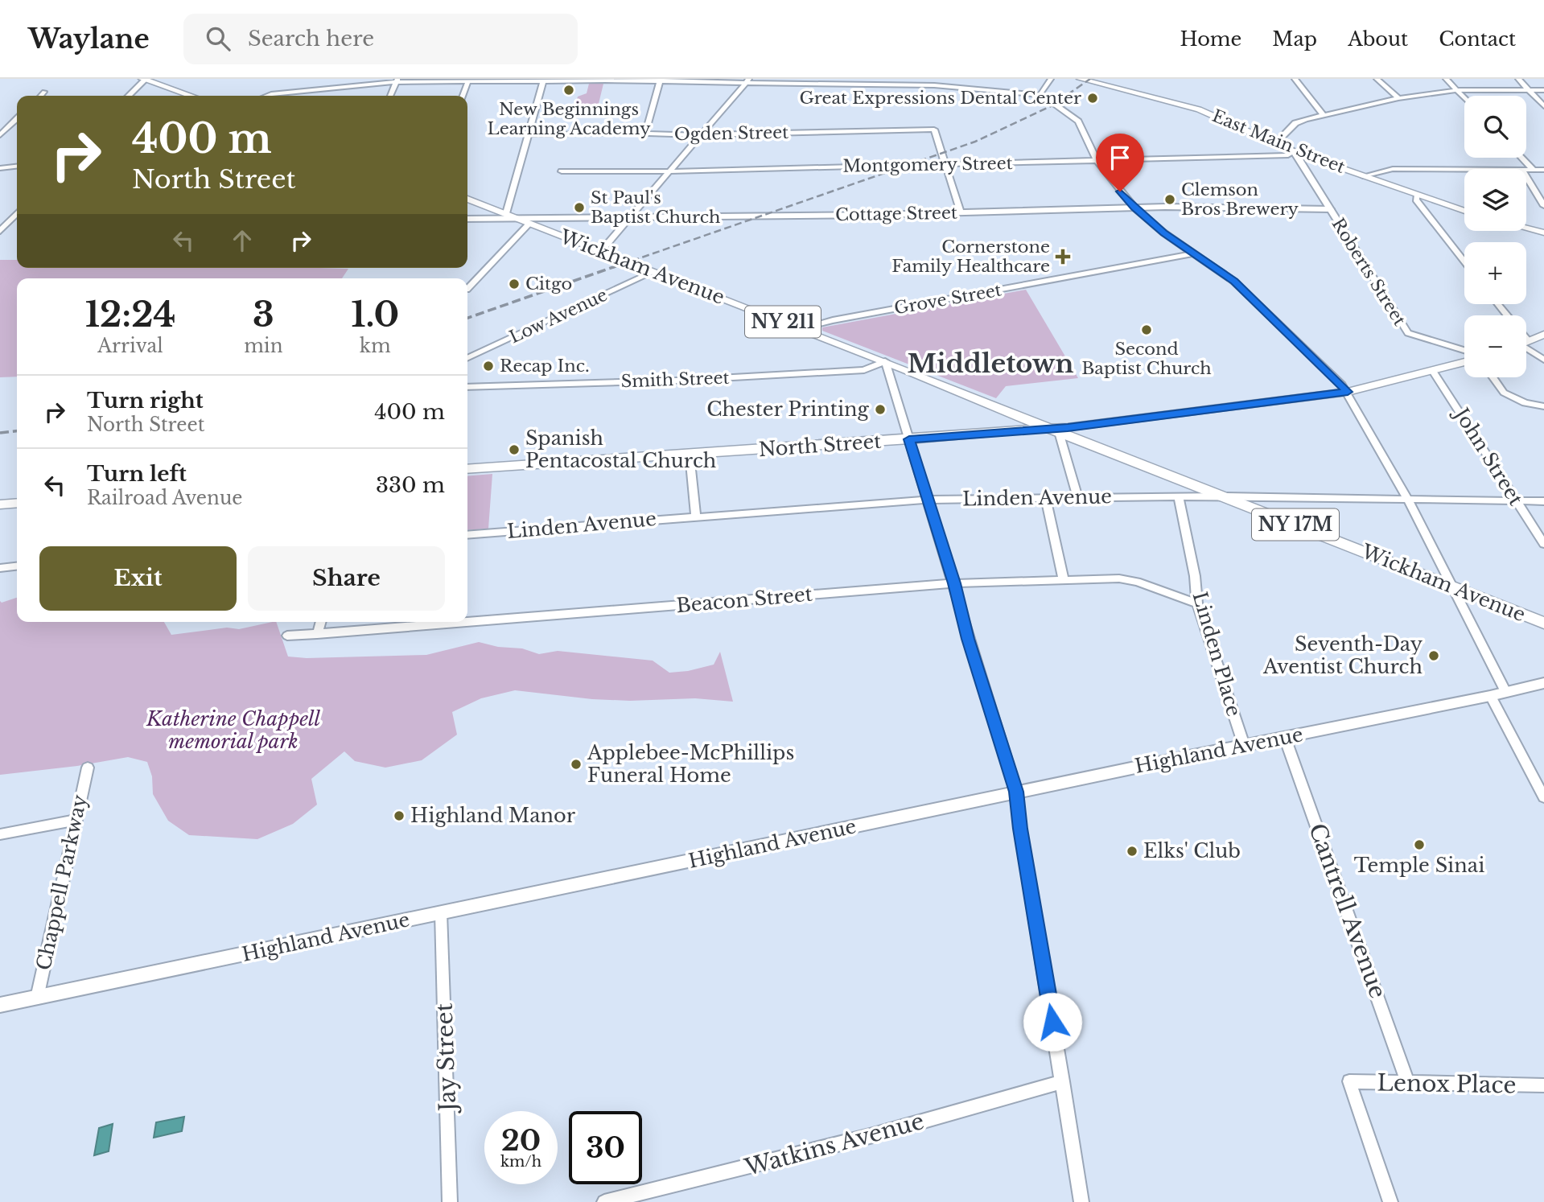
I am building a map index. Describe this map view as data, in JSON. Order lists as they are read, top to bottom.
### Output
{
  "streets": {
    "main road": [
      "East Main Street",
      "Wickham Avenue",
      "NY 211",
      "North Street",
      "NY 17M"
    ],
    "street": [
      "Ogden Street",
      "Montgomery Street",
      "Cottage Street",
      "Roberts Street",
      "Grove Street",
      "Low Avenue",
      "Smith Street",
      "John Street",
      "Linden Avenue",
      "Beacon Street",
      "Linden Place",
      "Highland Avenue",
      "Chappell Parkway",
      "Cantrell Avenue",
      "Jay Street",
      "Lenox Place",
      "Watkins Avenue"
    ]
  },
  "crossings": [
    ["Ogden Street", "Montgomery Street"],
    ["East Main Street", "Montgomery Street"],
    ["East Main Street", "Roberts Street"],
    ["Montgomery Street", "Roberts Street"],
    ["Cottage Street", "Wickham Avenue"],
    ["Cottage Street", "Roberts Street"],
    ["Wickham Avenue", "Grove Street"],
    ["Wickham Avenue", "Low Avenue"],
    ["Wickham Avenue", "Smith Street"],
    ["Wickham Avenue", "North Street"],
    ["Wickham Avenue", "Linden Avenue"],
    ["North Street", "John Street"],
    ["John Street", "Linden Avenue"],
    ["Linden Avenue", "Linden Place"],
    ["Beacon Street", "Linden Place"],
    ["Linden Place", "Highland Avenue"],
    ["Highland Avenue", "Chappell Parkway"],
    ["Highland Avenue", "Cantrell Avenue"],
    ["Highland Avenue", "Jay Street"],
    ["Cantrell Avenue", "Lenox Place"]
  ],
  "districts": ["Middletown"],
  "parks": ["Katherine Chappell memorial park"],
  "places": {
    "other": [
      "New Beginnings Learning Academy",
      "Great Expressions Dental Center",
      "Clemson Bros Brewery",
      "St Paul's Baptist Church",
      "Citgo",
      "Second Baptist Church",
      "Recap Inc.",
      "Chester Printing",
      "Spanish Pentacostal Church",
      "Seventh-Day Aventist Church",
      "Applebee-McPhillips Funeral Home",
      "Highland Manor",
      "Temple Sinai",
      "Elks' Club"
    ],
    "health": ["Cornerstone Family Healthcare"]
  },
  "page": {
    "header": "Waylane",
    "search": "Search here",
    "nav": [
      "Home",
      "Map",
      "About",
      "Contact"
    ],
    "map_buttons": ["+", "−"],
    "turn": ["400 m", "North Street"],
    "eta": [
      "12:24",
      "Arrival",
      "3",
      "min",
      "1.0",
      "km"
    ],
    "list": [
      {
        "name": "Turn right",
        "note": "North Street",
        "value": "400 m"
      },
      {
        "name": "Turn left",
        "note": "Railroad Avenue",
        "value": "330 m"
      }
    ],
    "buttons": ["Exit", "Share"],
    "speed": "20 km/h",
    "limit": "30"
  }
}
